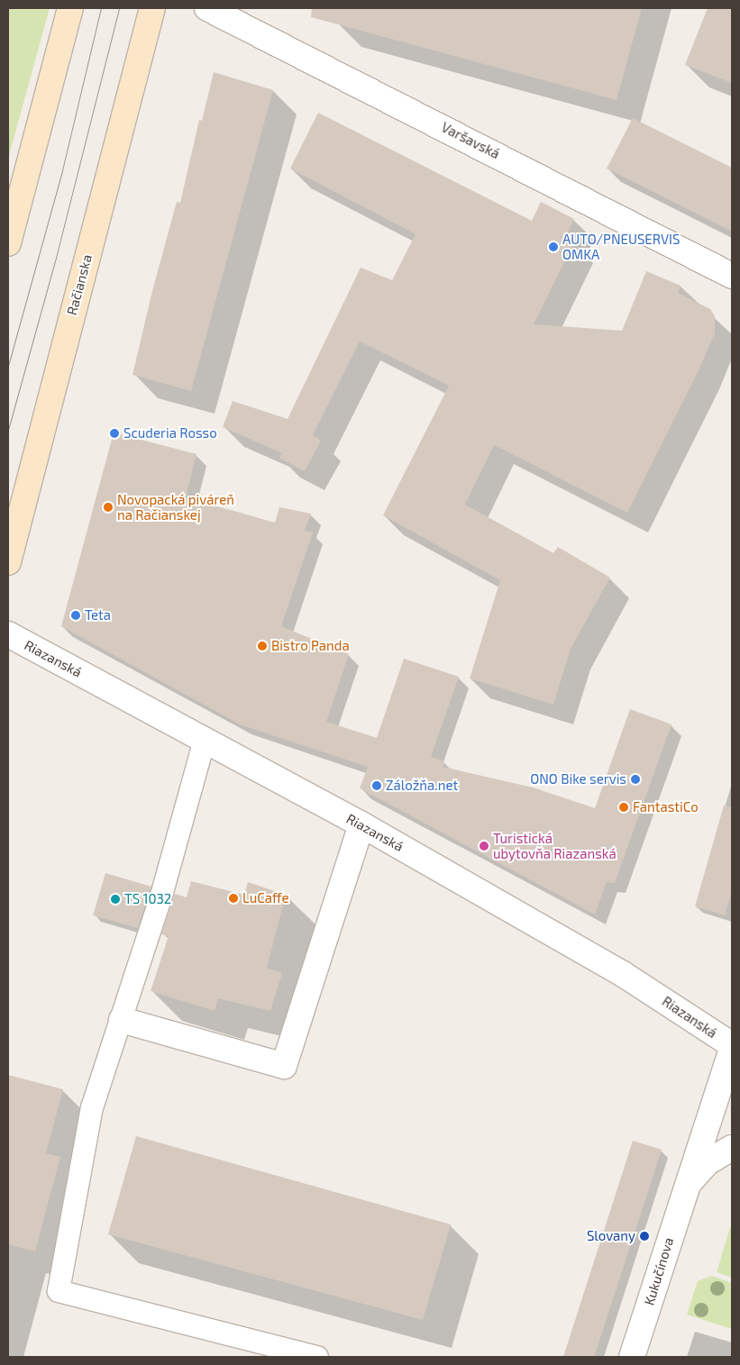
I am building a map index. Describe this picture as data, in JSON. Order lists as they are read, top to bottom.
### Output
{
  "streets": {
    "main road": ["Račianska"],
    "street": ["Varšavská", "Riazanská", "Kukučínova"]
  },
  "crossings": [
    ["Riazanská", "Kukučínova"]
  ],
  "places": [
    "AUTO/PNEUSERVIS OMKA",
    "Scuderia Rosso",
    "Novopacká piváreň na Račianskej",
    "Teta",
    "Bistro Panda",
    "ONO Bike servis",
    "Záložňa.net",
    "FantastiCo",
    "Turistická ubytovňa Riazanská",
    "LuCaffe",
    "TS 1032",
    "Slovany"
  ]
}
